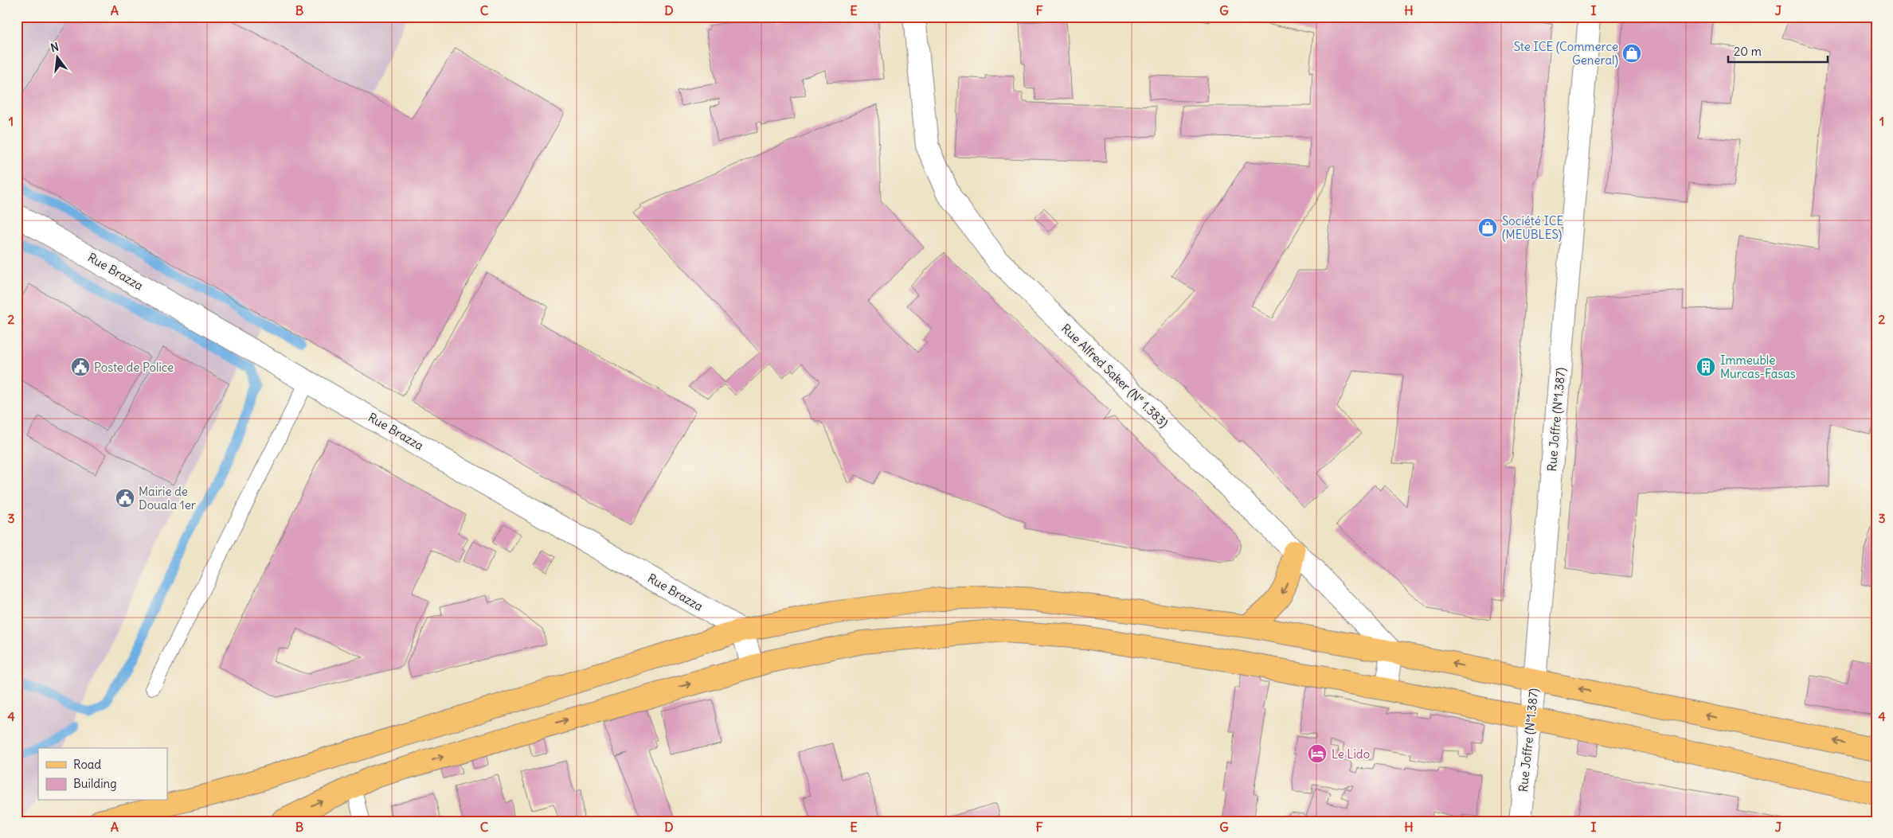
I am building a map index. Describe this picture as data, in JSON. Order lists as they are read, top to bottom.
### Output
{
  "streets": {
    "street": ["Rue Brazza", "Rue Alfred Saker (N° 1.383)", "Rue Joffre (N°1.387)"]
  },
  "places": {
    "shop": ["Ste ICE (Commerce General)", "Société ICE (MEUBLES)"],
    "public building": ["Poste de Police", "Mairie de Douala 1er"],
    "building": ["Immeuble Murcas-Fasas"],
    "hotel": ["Le Lido"]
  },
  "legend": ["Road", "Building"],
  "scale_bar": "20 m",
  "north": "top",
  "grid": {
    "columns": [
      "A",
      "B",
      "C",
      "D",
      "E",
      "F",
      "G",
      "H",
      "I",
      "J"
    ],
    "rows": [
      "1",
      "2",
      "3",
      "4"
    ]
  }
}
